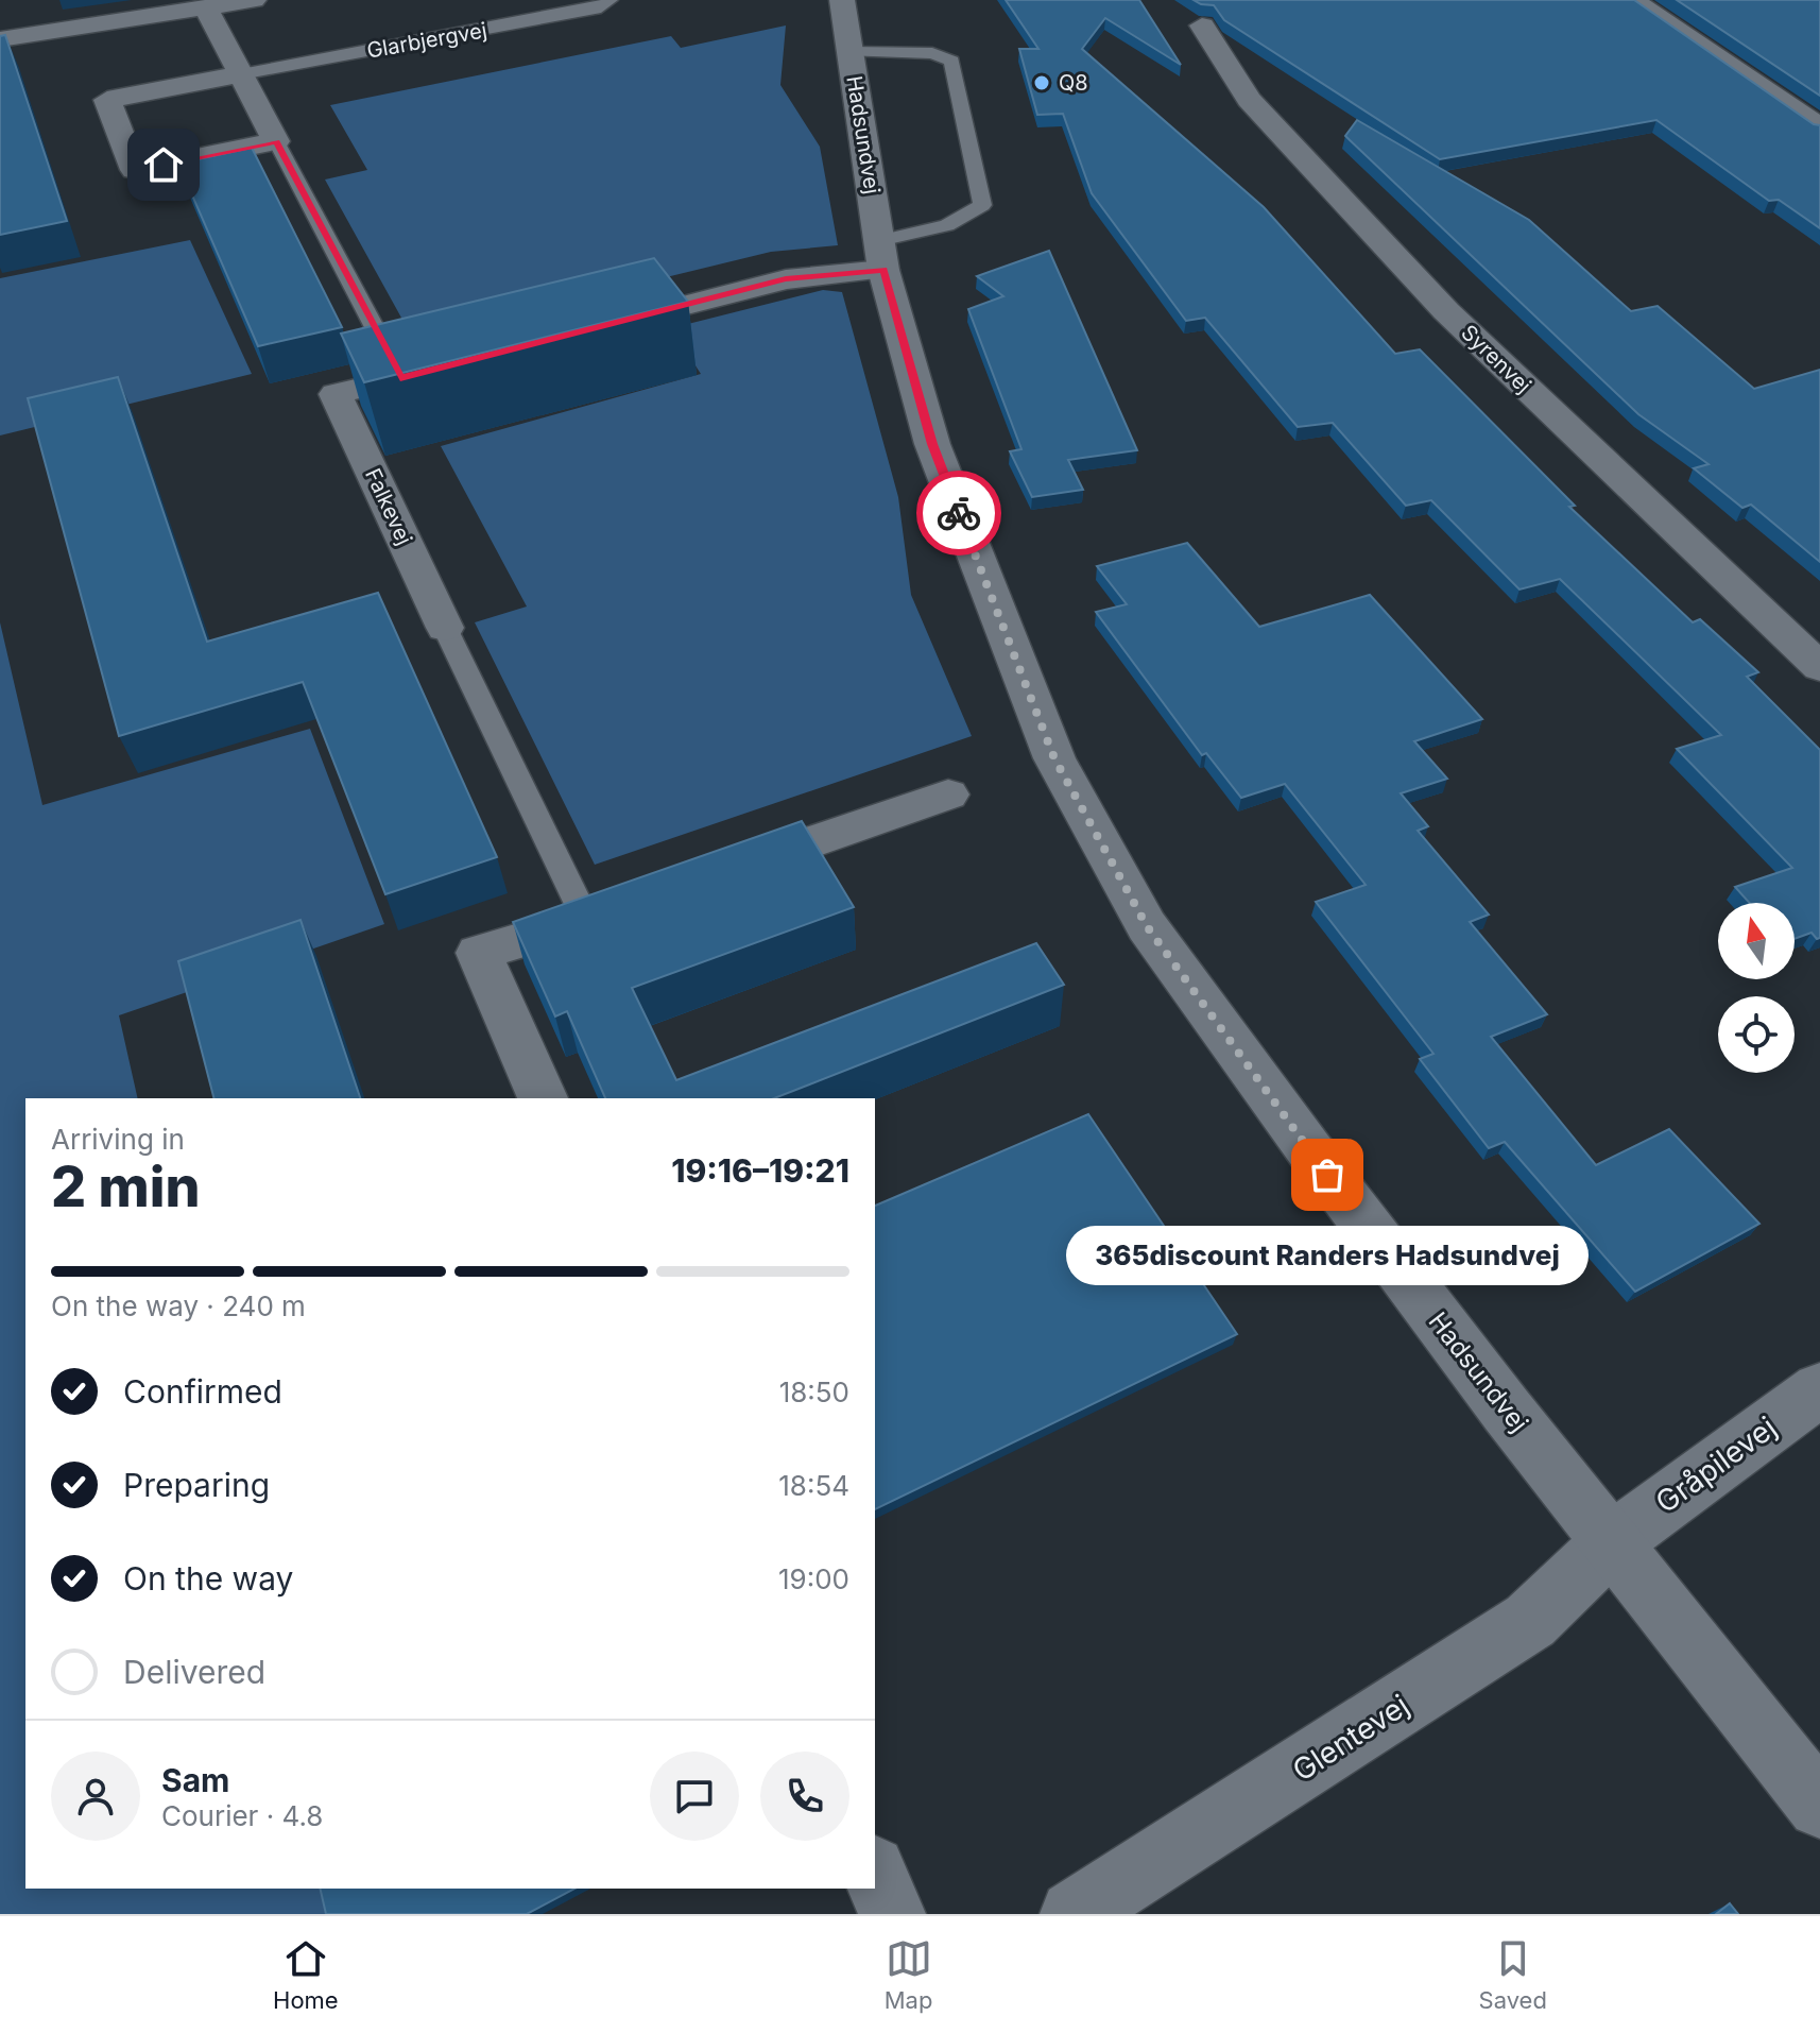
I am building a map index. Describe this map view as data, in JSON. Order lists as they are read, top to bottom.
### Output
{
  "streets": {
    "street": [
      "Hadsundvej",
      "Syrenvej",
      "Falkevej",
      "Gråpilevej",
      "Glentevej"
    ],
    "lane": ["Glarbjergvej"]
  },
  "crossings": [
    ["Hadsundvej", "Gråpilevej"],
    ["Hadsundvej", "Glentevej"],
    ["Gråpilevej", "Glentevej"]
  ],
  "places": ["Q8", "365discount Randers Hadsundvej"],
  "north": "top",
  "page": {
    "heading": ["2 min", "Arriving in", "19:16–19:21"],
    "panel": ["Sam", "Courier · 4.8"],
    "bubble": "365discount Randers Hadsundvej",
    "bar": "On the way · 240 m",
    "list": [
      ["Confirmed", "18:50"],
      ["Preparing", "18:54"],
      ["On the way", "19:00"],
      "Delivered"
    ],
    "tabs": ["Home", "Map", "Saved"]
  }
}
